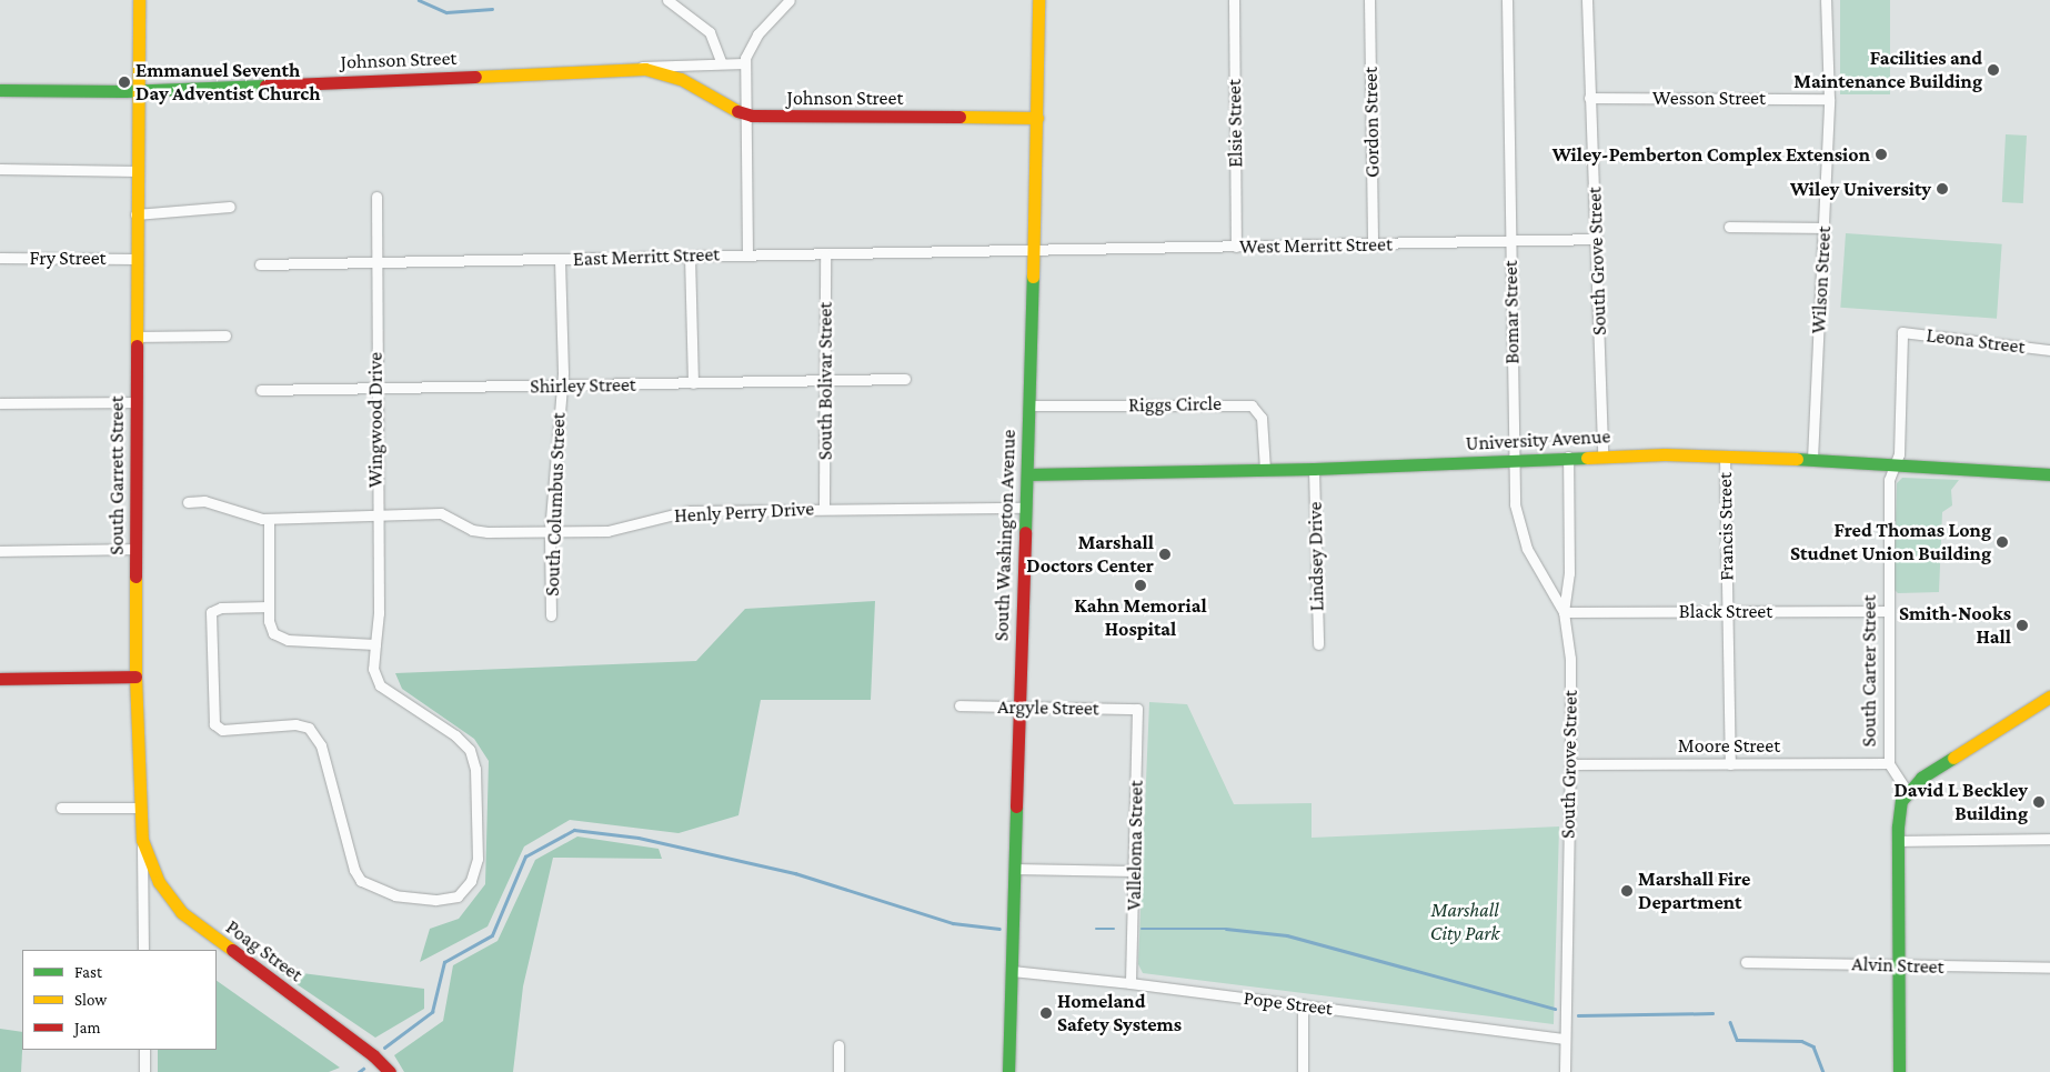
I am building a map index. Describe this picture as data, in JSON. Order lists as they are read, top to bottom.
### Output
{
  "streets": {
    "street": [
      "Johnson Street",
      "Wesson Street",
      "Gordon Street",
      "Elsie Street",
      "West Merritt Street",
      "East Merritt Street",
      "Fry Street",
      "South Grove Street",
      "Wilson Street",
      "Bomar Street",
      "Leona Street",
      "South Bolivar Street",
      "Shirley Street",
      "Riggs Circle",
      "Wingwood Drive",
      "University Avenue",
      "South Garrett Street",
      "South Columbus Street",
      "Henly Perry Drive",
      "Francis Street",
      "South Washington Avenue",
      "Lindsey Drive",
      "Black Street",
      "South Carter Street",
      "Argyle Street",
      "Moore Street",
      "Valleloma Street",
      "Poag Street",
      "Alvin Street",
      "Pope Street"
    ]
  },
  "crossings": [
    ["Johnson Street", "South Garrett Street"],
    ["Johnson Street", "South Washington Avenue"],
    ["Wesson Street", "South Grove Street"],
    ["Wesson Street", "Wilson Street"],
    ["Gordon Street", "West Merritt Street"],
    ["Elsie Street", "West Merritt Street"],
    ["West Merritt Street", "East Merritt Street"],
    ["West Merritt Street", "South Grove Street"],
    ["West Merritt Street", "Bomar Street"],
    ["West Merritt Street", "South Washington Avenue"],
    ["East Merritt Street", "South Bolivar Street"],
    ["East Merritt Street", "Wingwood Drive"],
    ["East Merritt Street", "South Columbus Street"],
    ["East Merritt Street", "South Washington Avenue"],
    ["Fry Street", "South Garrett Street"],
    ["South Grove Street", "Bomar Street"],
    ["South Grove Street", "University Avenue"],
    ["South Grove Street", "Black Street"],
    ["South Grove Street", "Moore Street"],
    ["South Grove Street", "Pope Street"],
    ["Wilson Street", "University Avenue"],
    ["Bomar Street", "University Avenue"],
    ["Bomar Street", "Black Street"],
    ["Leona Street", "South Carter Street"],
    ["South Bolivar Street", "Shirley Street"],
    ["South Bolivar Street", "Henly Perry Drive"],
    ["Shirley Street", "Wingwood Drive"],
    ["Shirley Street", "South Columbus Street"],
    ["Riggs Circle", "University Avenue"],
    ["Riggs Circle", "South Washington Avenue"],
    ["Wingwood Drive", "Henly Perry Drive"],
    ["University Avenue", "Francis Street"],
    ["University Avenue", "South Washington Avenue"],
    ["University Avenue", "Lindsey Drive"],
    ["University Avenue", "South Carter Street"],
    ["South Garrett Street", "Poag Street"],
    ["South Columbus Street", "Henly Perry Drive"],
    ["Henly Perry Drive", "South Washington Avenue"],
    ["Francis Street", "Black Street"],
    ["Francis Street", "Moore Street"],
    ["South Washington Avenue", "Argyle Street"],
    ["South Washington Avenue", "Pope Street"],
    ["Black Street", "South Carter Street"],
    ["South Carter Street", "Moore Street"],
    ["Argyle Street", "Valleloma Street"],
    ["Valleloma Street", "Pope Street"]
  ],
  "parks": ["Marshall City Park"],
  "places": [
    "Facilities and Maintenance Building",
    "Emmanuel Seventh Day Adventist Church",
    "Wiley-Pemberton Complex Extension",
    "Wiley University",
    "Fred Thomas Long Studnet Union Building",
    "Marshall Doctors Center",
    "Kahn Memorial Hospital",
    "Smith-Nooks Hall",
    "David L Beckley Building",
    "Marshall Fire Department",
    "Homeland Safety Systems"
  ],
  "legend": ["Fast", "Slow", "Jam"]
}
